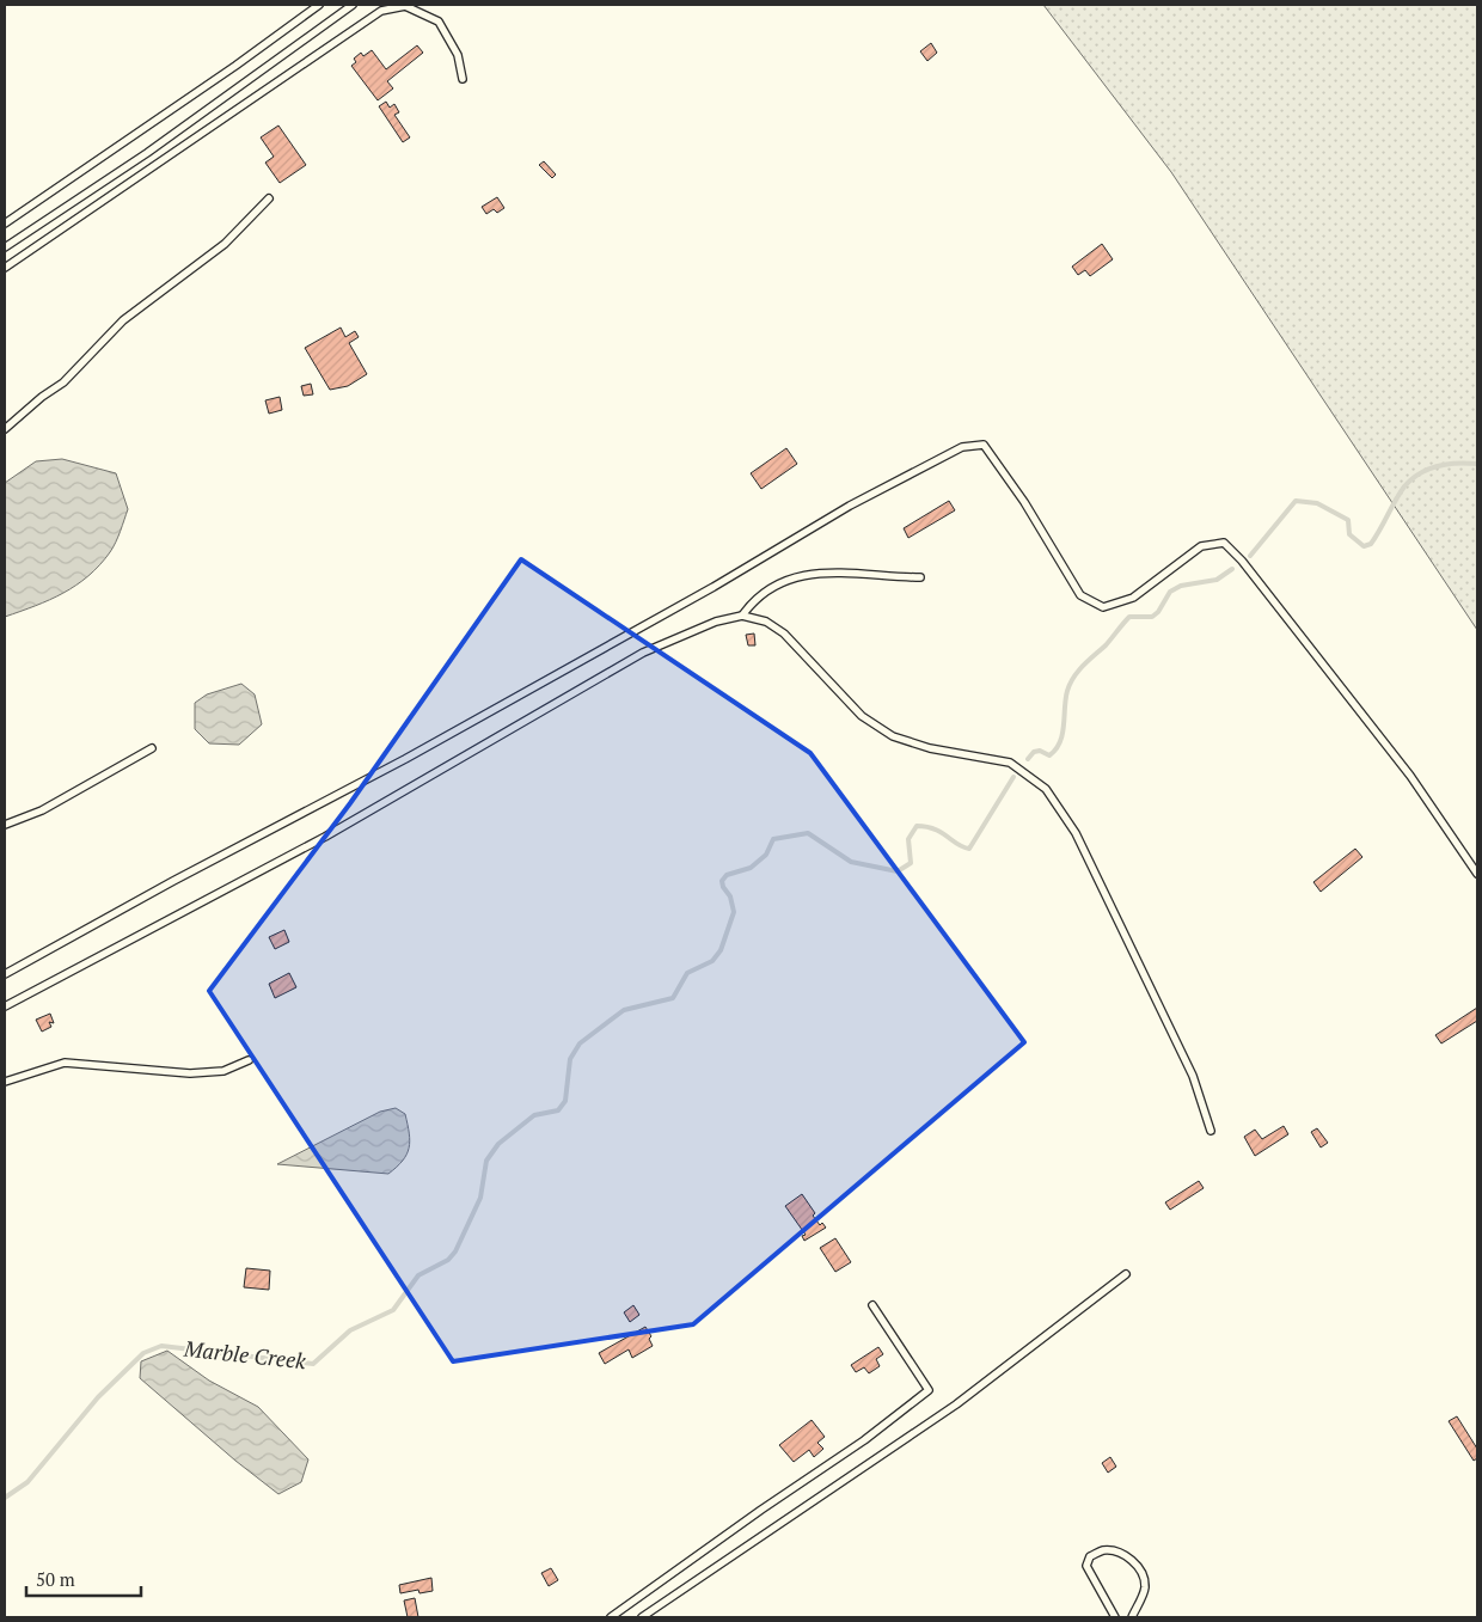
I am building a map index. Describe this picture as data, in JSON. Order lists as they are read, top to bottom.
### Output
{
  "water": ["Marble Creek"],
  "scale_bar": "50 m"
}
